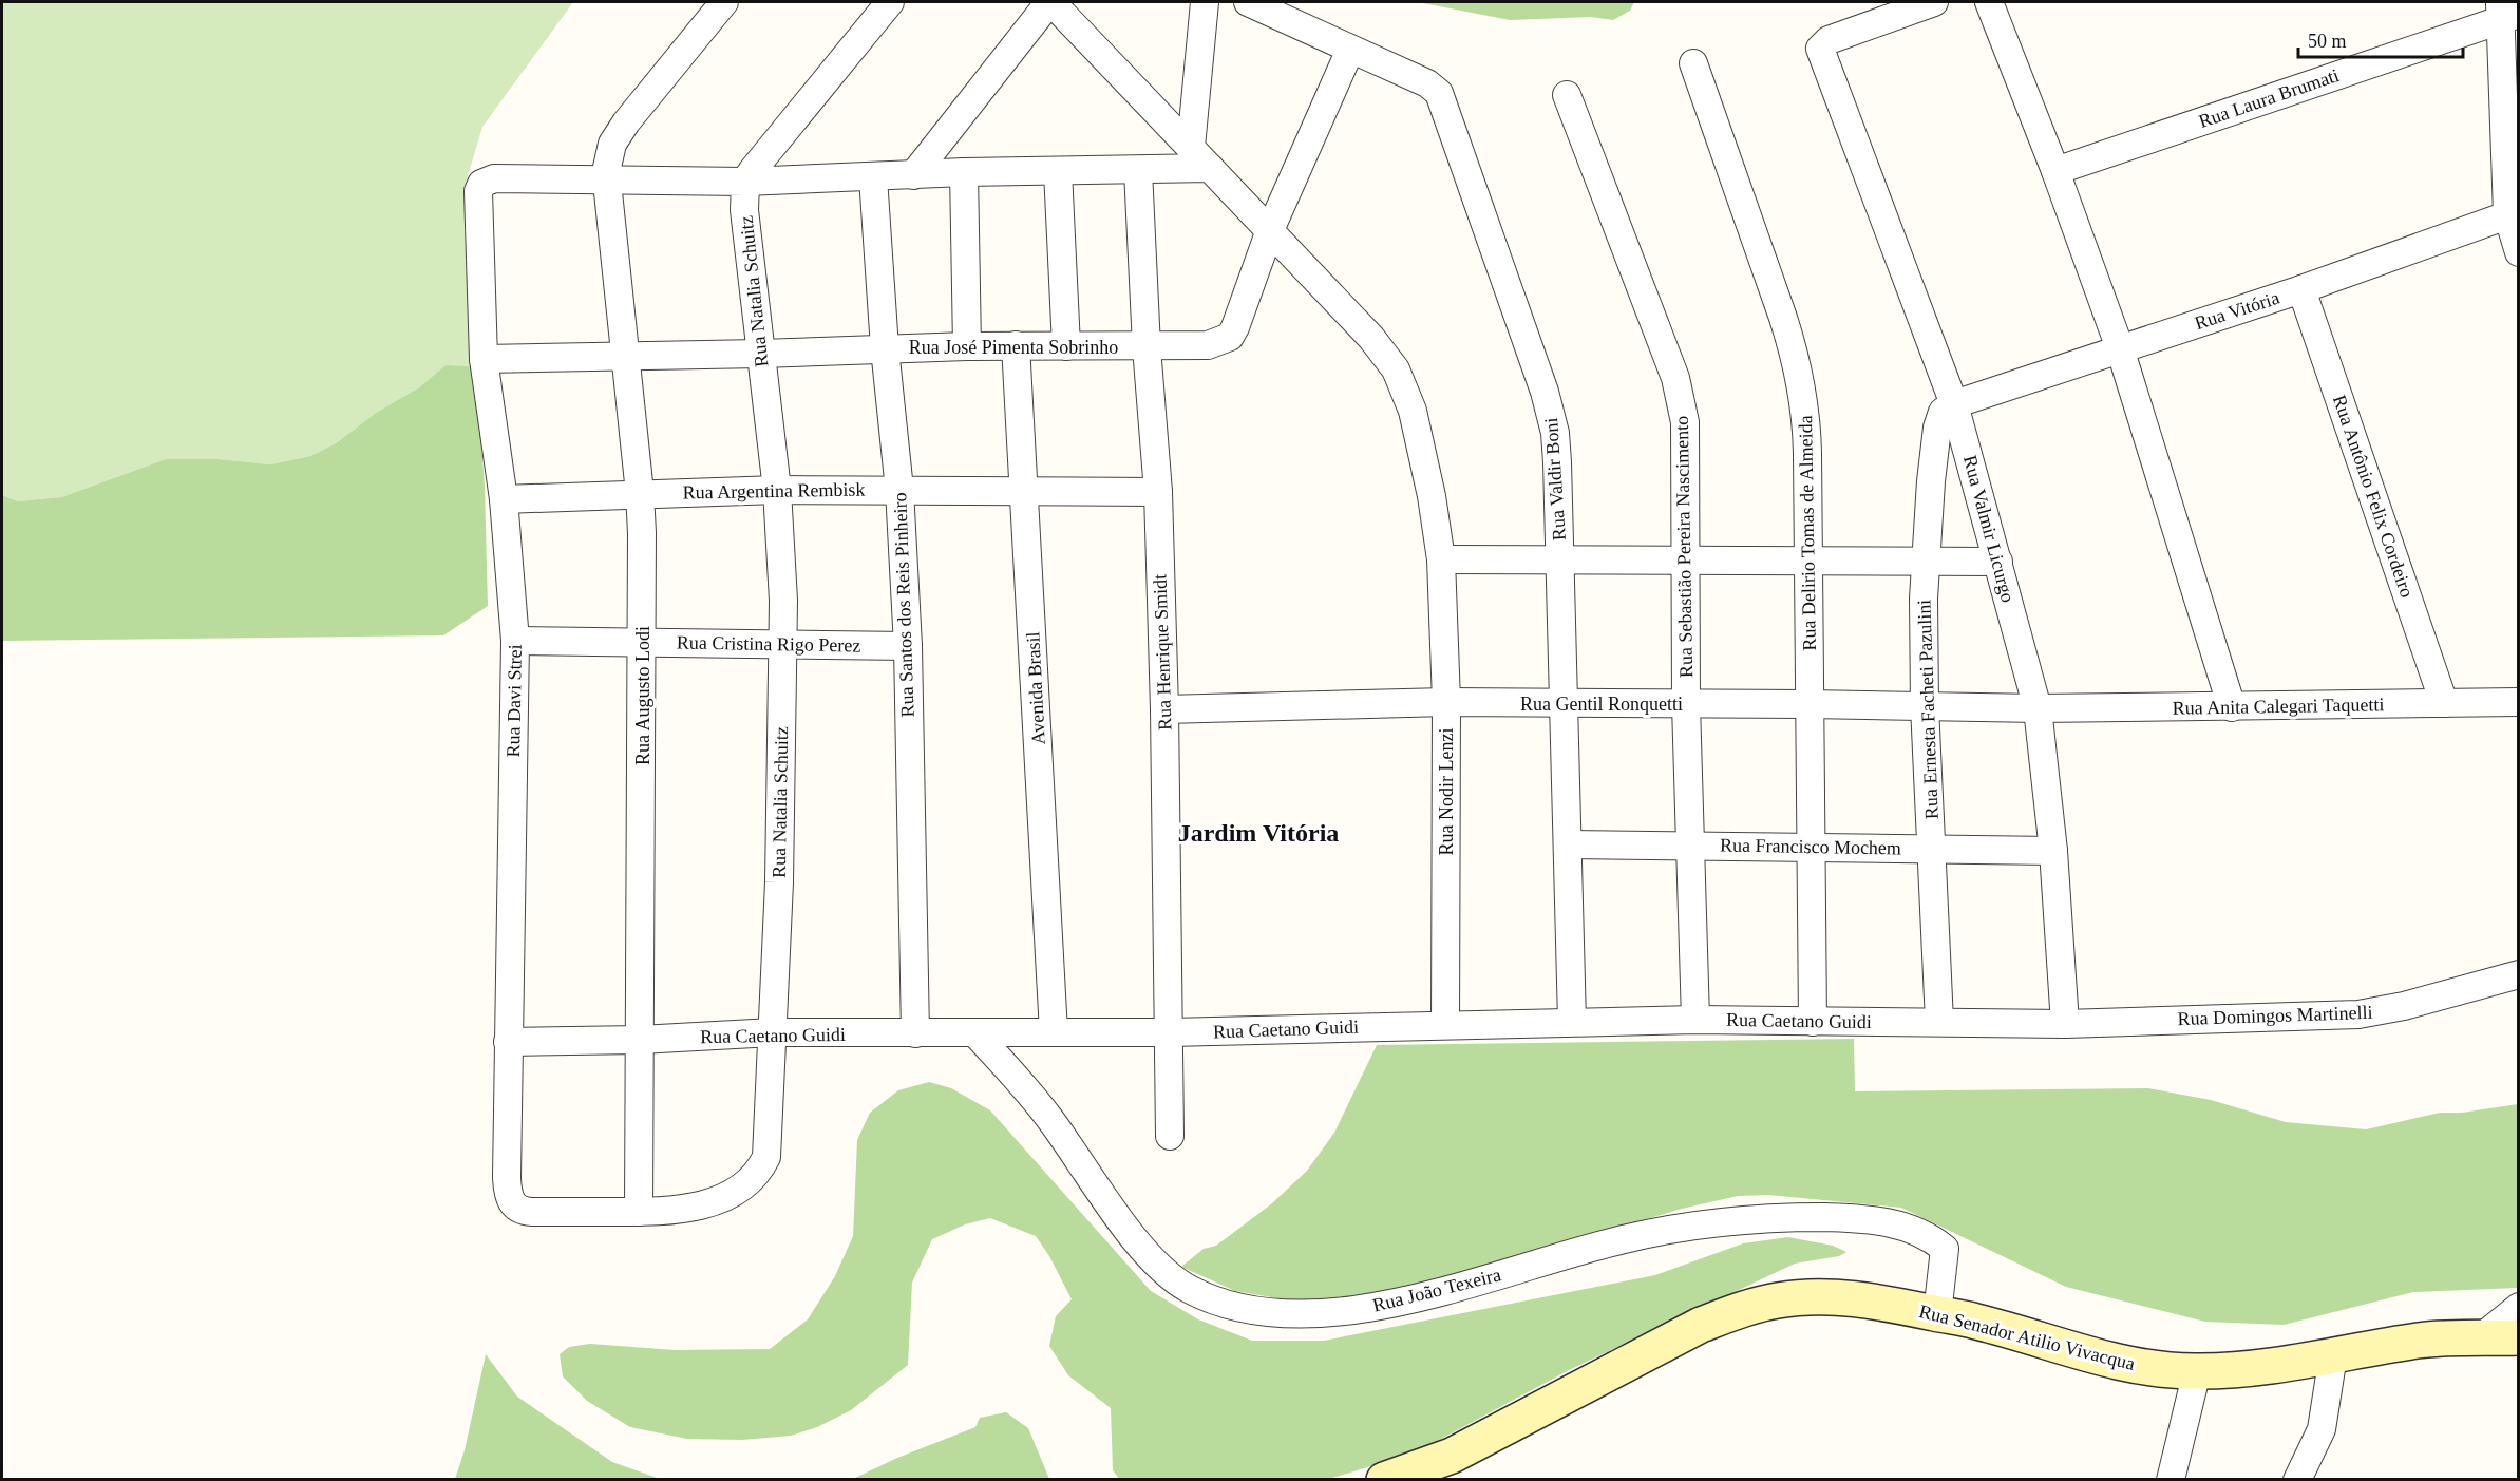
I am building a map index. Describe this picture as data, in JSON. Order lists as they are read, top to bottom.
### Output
{
  "streets": {
    "street": [
      "Rua Laura Brumati",
      "Rua Natalia Schuitz",
      "Rua Vitória",
      "Rua José Pimenta Sobrinho",
      "Rua Valdir Boni",
      "Rua Argentina Rembisk",
      "Rua Antônio Felix Cordeiro",
      "Rua Valmir Licurgo",
      "Rua Delirio Tomas de Almeida",
      "Rua Sebastião Pereira Nascimento",
      "Rua Santos dos Reis Pinheiro",
      "Rua Cristina Rigo Perez",
      "Rua Henrique Smidt",
      "Avenida Brasil",
      "Rua Augusto Lodi",
      "Rua Davi Strei",
      "Rua Gentil Ronquetti",
      "Rua Anita Calegari Taquetti",
      "Rua Ernesta Facheti Pazulini",
      "Rua Nodir Lenzi",
      "Rua Francisco Mochem",
      "Rua Domingos Martinelli",
      "Rua Caetano Guidi",
      "Rua João Texeira",
      "Rua Senador Atilio Vivacqua"
    ]
  },
  "crossings": [
    ["Rua Natalia Schuitz", "Rua José Pimenta Sobrinho"],
    ["Rua Natalia Schuitz", "Rua Argentina Rembisk"],
    ["Rua Natalia Schuitz", "Rua Cristina Rigo Perez"],
    ["Rua Natalia Schuitz", "Rua Augusto Lodi"],
    ["Rua Natalia Schuitz", "Rua Davi Strei"],
    ["Rua Natalia Schuitz", "Rua Caetano Guidi"],
    ["Rua Vitória", "Rua Antônio Felix Cordeiro"],
    ["Rua Vitória", "Rua Valmir Licurgo"],
    ["Rua Vitória", "Rua Ernesta Facheti Pazulini"],
    ["Rua José Pimenta Sobrinho", "Rua Valdir Boni"],
    ["Rua José Pimenta Sobrinho", "Rua Santos dos Reis Pinheiro"],
    ["Rua José Pimenta Sobrinho", "Rua Henrique Smidt"],
    ["Rua José Pimenta Sobrinho", "Avenida Brasil"],
    ["Rua José Pimenta Sobrinho", "Rua Augusto Lodi"],
    ["Rua José Pimenta Sobrinho", "Rua Davi Strei"],
    ["Rua José Pimenta Sobrinho", "Rua Nodir Lenzi"],
    ["Rua Valdir Boni", "Rua Gentil Ronquetti"],
    ["Rua Valdir Boni", "Rua Francisco Mochem"],
    ["Rua Valdir Boni", "Rua Caetano Guidi"],
    ["Rua Argentina Rembisk", "Rua Santos dos Reis Pinheiro"],
    ["Rua Argentina Rembisk", "Rua Henrique Smidt"],
    ["Rua Argentina Rembisk", "Avenida Brasil"],
    ["Rua Argentina Rembisk", "Rua Augusto Lodi"],
    ["Rua Argentina Rembisk", "Rua Davi Strei"],
    ["Rua Antônio Felix Cordeiro", "Rua Anita Calegari Taquetti"],
    ["Rua Valmir Licurgo", "Rua Gentil Ronquetti"],
    ["Rua Valmir Licurgo", "Rua Anita Calegari Taquetti"],
    ["Rua Valmir Licurgo", "Rua Ernesta Facheti Pazulini"],
    ["Rua Valmir Licurgo", "Rua Francisco Mochem"],
    ["Rua Valmir Licurgo", "Rua Domingos Martinelli"],
    ["Rua Valmir Licurgo", "Rua Caetano Guidi"],
    ["Rua Delirio Tomas de Almeida", "Rua Gentil Ronquetti"],
    ["Rua Delirio Tomas de Almeida", "Rua Francisco Mochem"],
    ["Rua Delirio Tomas de Almeida", "Rua Caetano Guidi"],
    ["Rua Sebastião Pereira Nascimento", "Rua Gentil Ronquetti"],
    ["Rua Sebastião Pereira Nascimento", "Rua Francisco Mochem"],
    ["Rua Sebastião Pereira Nascimento", "Rua Caetano Guidi"],
    ["Rua Santos dos Reis Pinheiro", "Rua Cristina Rigo Perez"],
    ["Rua Santos dos Reis Pinheiro", "Rua Caetano Guidi"],
    ["Rua Cristina Rigo Perez", "Rua Augusto Lodi"],
    ["Rua Cristina Rigo Perez", "Rua Davi Strei"],
    ["Rua Henrique Smidt", "Rua Gentil Ronquetti"],
    ["Rua Henrique Smidt", "Rua Caetano Guidi"],
    ["Avenida Brasil", "Rua Caetano Guidi"],
    ["Rua Augusto Lodi", "Rua Davi Strei"],
    ["Rua Augusto Lodi", "Rua Caetano Guidi"],
    ["Rua Davi Strei", "Rua Caetano Guidi"],
    ["Rua Gentil Ronquetti", "Rua Anita Calegari Taquetti"],
    ["Rua Gentil Ronquetti", "Rua Ernesta Facheti Pazulini"],
    ["Rua Gentil Ronquetti", "Rua Nodir Lenzi"],
    ["Rua Ernesta Facheti Pazulini", "Rua Francisco Mochem"],
    ["Rua Ernesta Facheti Pazulini", "Rua Caetano Guidi"],
    ["Rua Nodir Lenzi", "Rua Caetano Guidi"],
    ["Rua Domingos Martinelli", "Rua Caetano Guidi"],
    ["Rua Caetano Guidi", "Rua João Texeira"],
    ["Rua João Texeira", "Rua Senador Atilio Vivacqua"]
  ],
  "districts": ["Jardim Vitória"],
  "scale_bar": "50 m"
}
